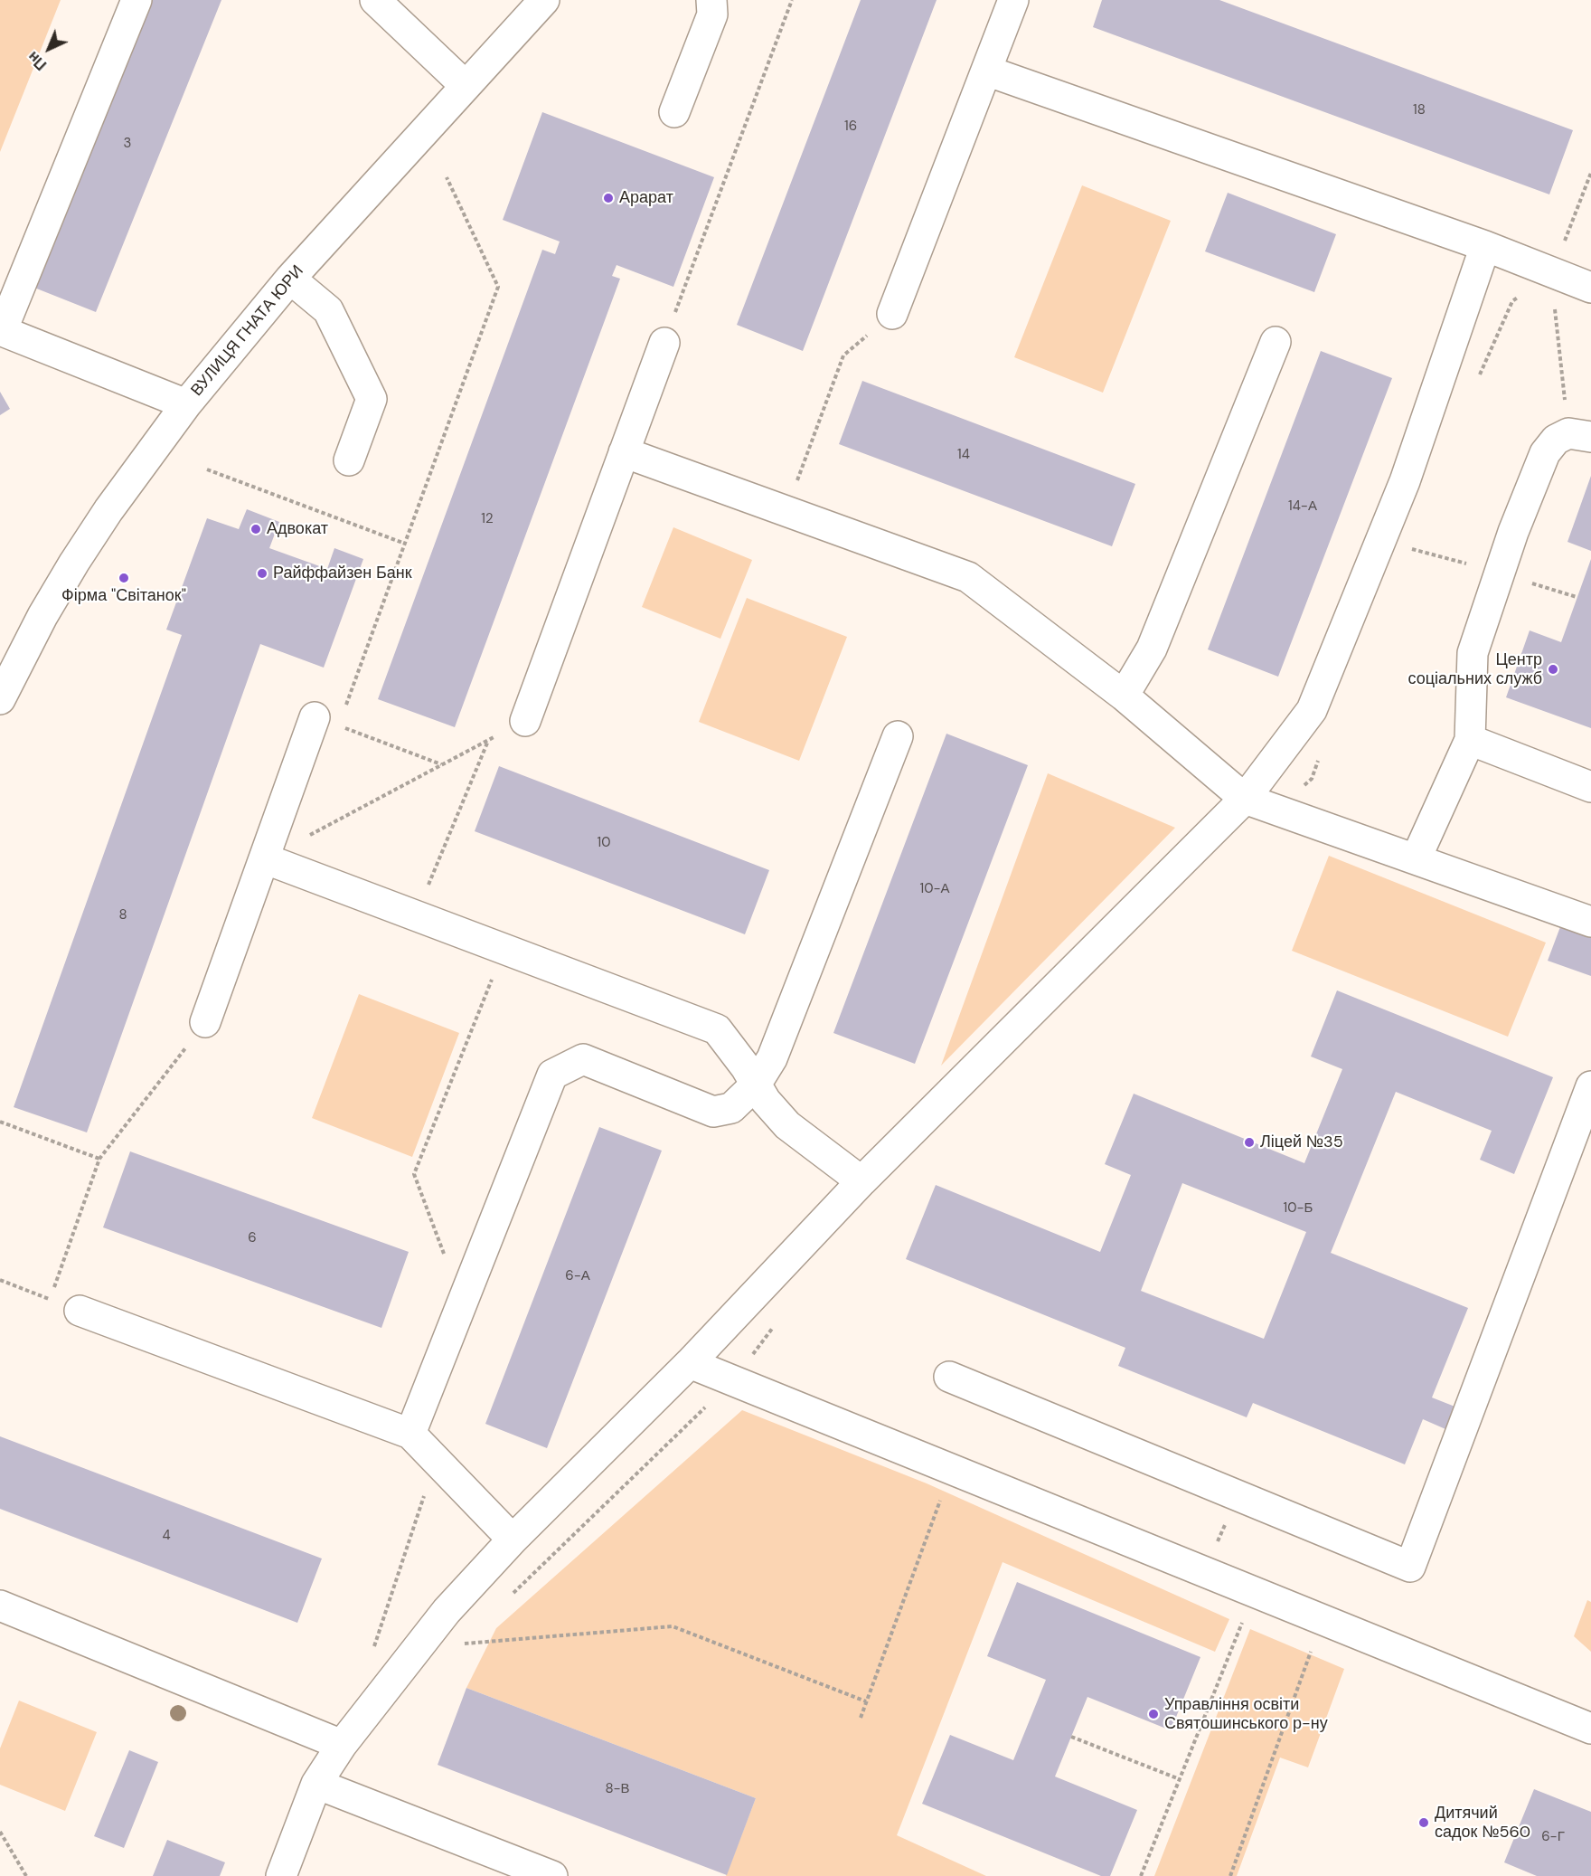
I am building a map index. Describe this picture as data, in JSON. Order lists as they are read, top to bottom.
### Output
{
  "streets": {
    "street": ["ВУЛИЦЯ ГНАТА ЮРИ"]
  },
  "places": [
    "Арарат",
    "Адвокат",
    "Райффайзен Банк",
    "Фірма \"Світанок\"",
    "Центр соціальних служб",
    "Ліцей №35",
    "Управління освіти Святошинського р-ну",
    "Дитячий садок №560"
  ],
  "house_numbers": [
    "18",
    "16",
    "3",
    "14",
    "14-А",
    "12",
    "10",
    "10-А",
    "8",
    "10-Б",
    "6",
    "6-А",
    "4",
    "8-В",
    "6-Г"
  ],
  "north": "bottom left"
}
